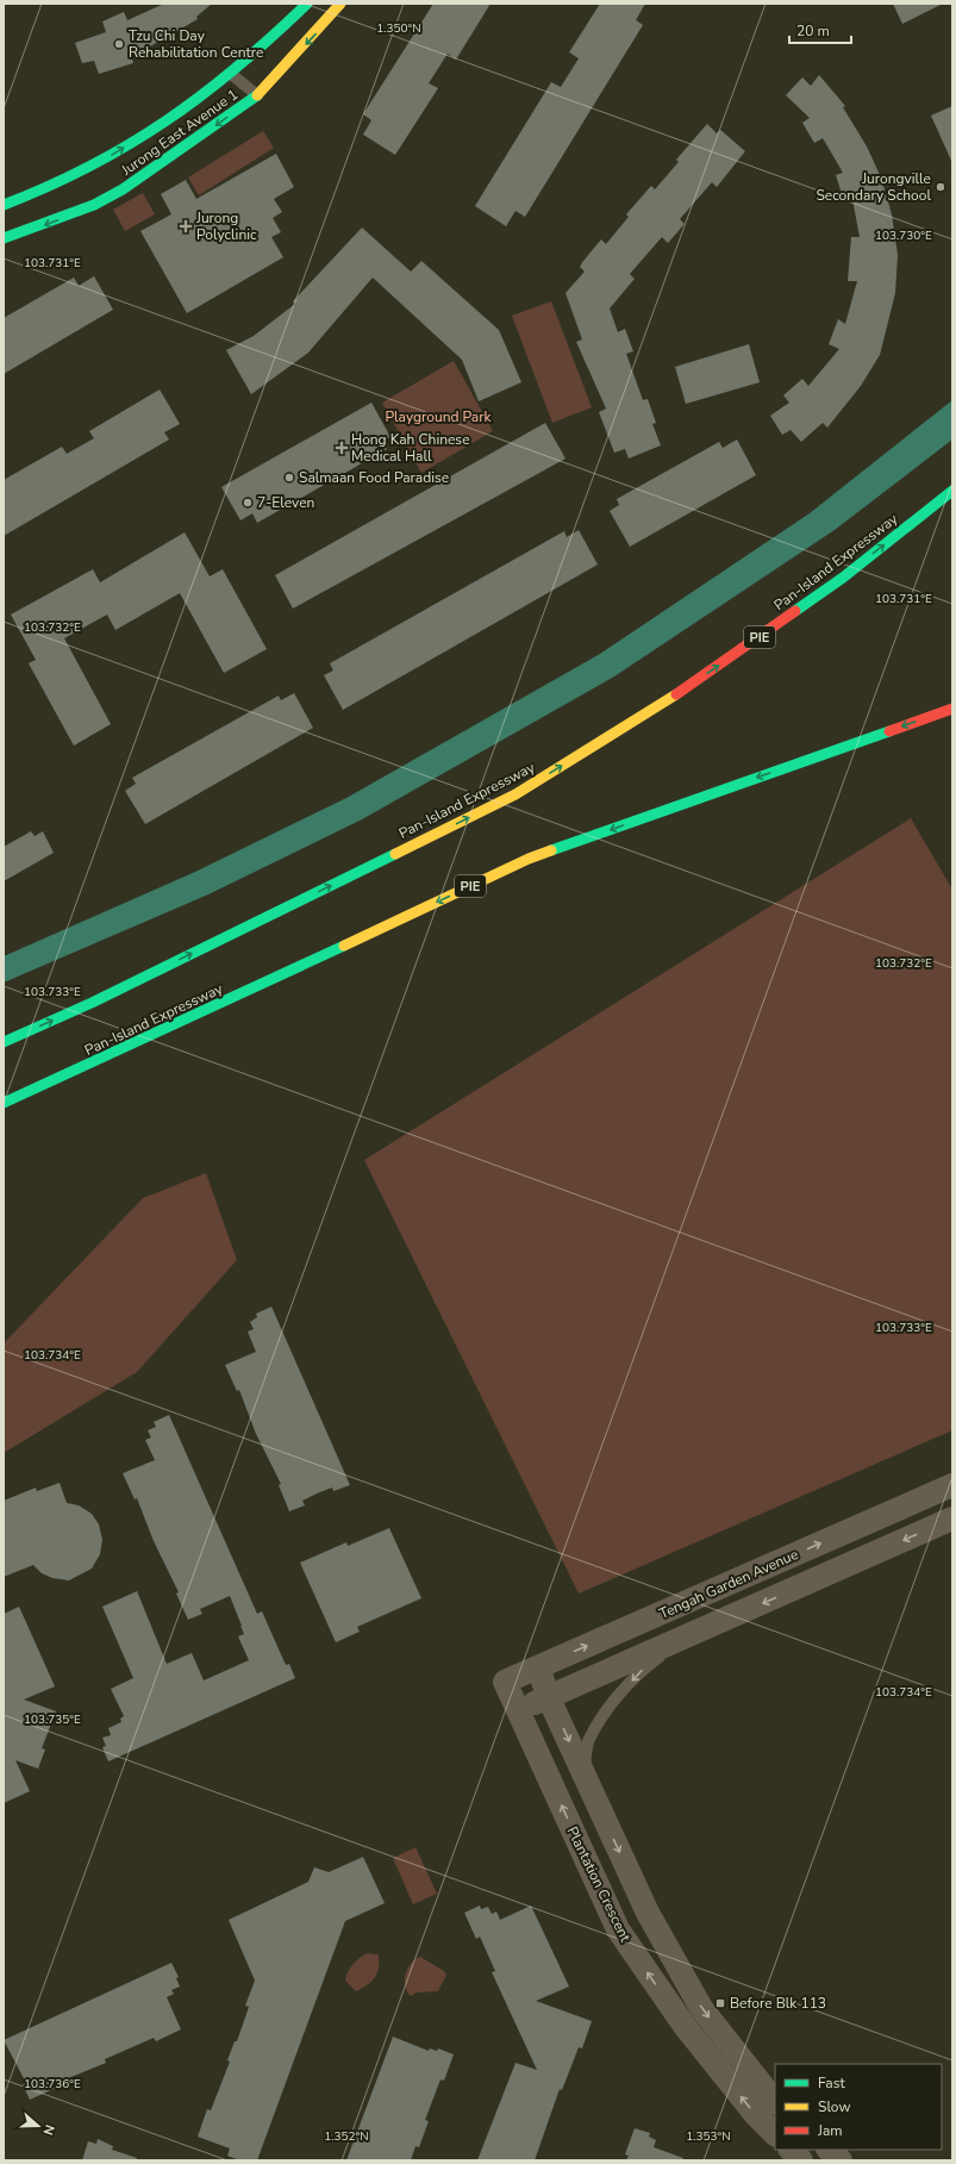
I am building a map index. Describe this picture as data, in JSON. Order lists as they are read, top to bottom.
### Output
{
  "streets": {
    "main road": ["Jurong East Avenue 1", "Pan-Island Expressway", "PIE"],
    "street": ["Tengah Garden Avenue", "Plantation Crescent"]
  },
  "crossings": [
    ["Tengah Garden Avenue", "Plantation Crescent"]
  ],
  "parks": ["Playground Park"],
  "places": {
    "other": [
      "Tzu Chi Day Rehabilitation Centre",
      "Jurongville Secondary School",
      "Salmaan Food Paradise",
      "7-Eleven"
    ],
    "health": ["Jurong Polyclinic", "Hong Kah Chinese Medical Hall"],
    "transit": ["Before Blk 113"]
  },
  "legend": ["Fast", "Slow", "Jam"],
  "scale_bar": "20 m",
  "north": "right",
  "coordinates": [
    "1.350°N",
    "103.730°E",
    "103.731°E",
    "103.732°E",
    "103.733°E",
    "103.734°E",
    "103.735°E",
    "103.736°E",
    "1.352°N",
    "1.353°N"
  ]
}
